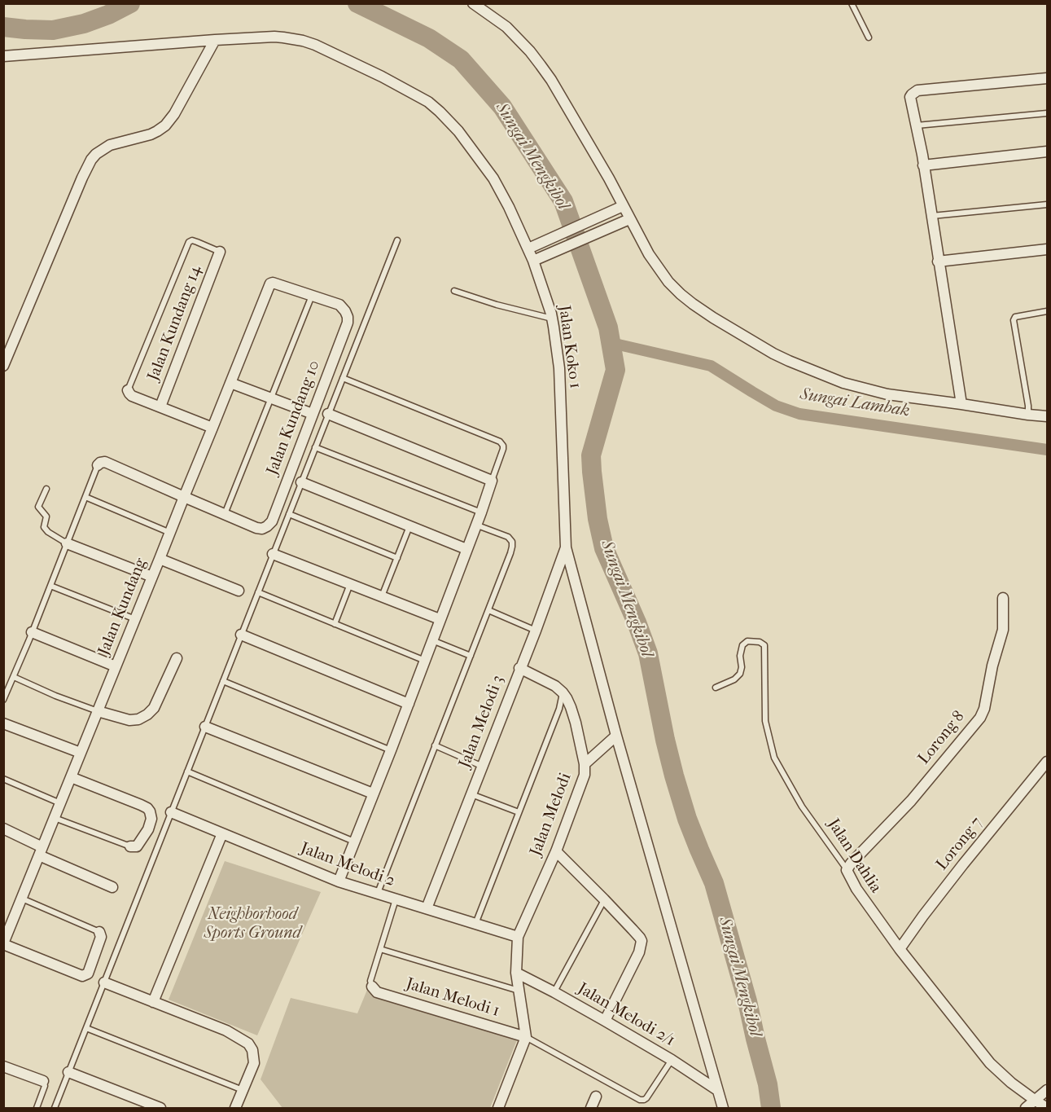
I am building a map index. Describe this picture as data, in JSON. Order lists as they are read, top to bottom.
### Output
{
  "streets": {
    "street": [
      "Jalan Kundang 14",
      "Jalan Koko 1",
      "Jalan Kundang 10",
      "Jalan Kundang",
      "Jalan Melodi 3",
      "Lorong 8",
      "Jalan Melodi",
      "Lorong 7",
      "Jalan Dahlia",
      "Jalan Melodi 2",
      "Jalan Melodi 1",
      "Jalan Melodi 2/1"
    ]
  },
  "crossings": [
    ["Jalan Koko 1", "Jalan Melodi 3"],
    ["Jalan Kundang 10", "Jalan Kundang"],
    ["Jalan Melodi 3", "Jalan Melodi 2"],
    ["Lorong 8", "Jalan Dahlia"],
    ["Jalan Melodi", "Jalan Melodi 2"],
    ["Lorong 7", "Jalan Dahlia"]
  ],
  "water": ["Sungai Mengkibol", "Sungai Lambak"],
  "parks": ["Neighborhood Sports Ground"]
}
